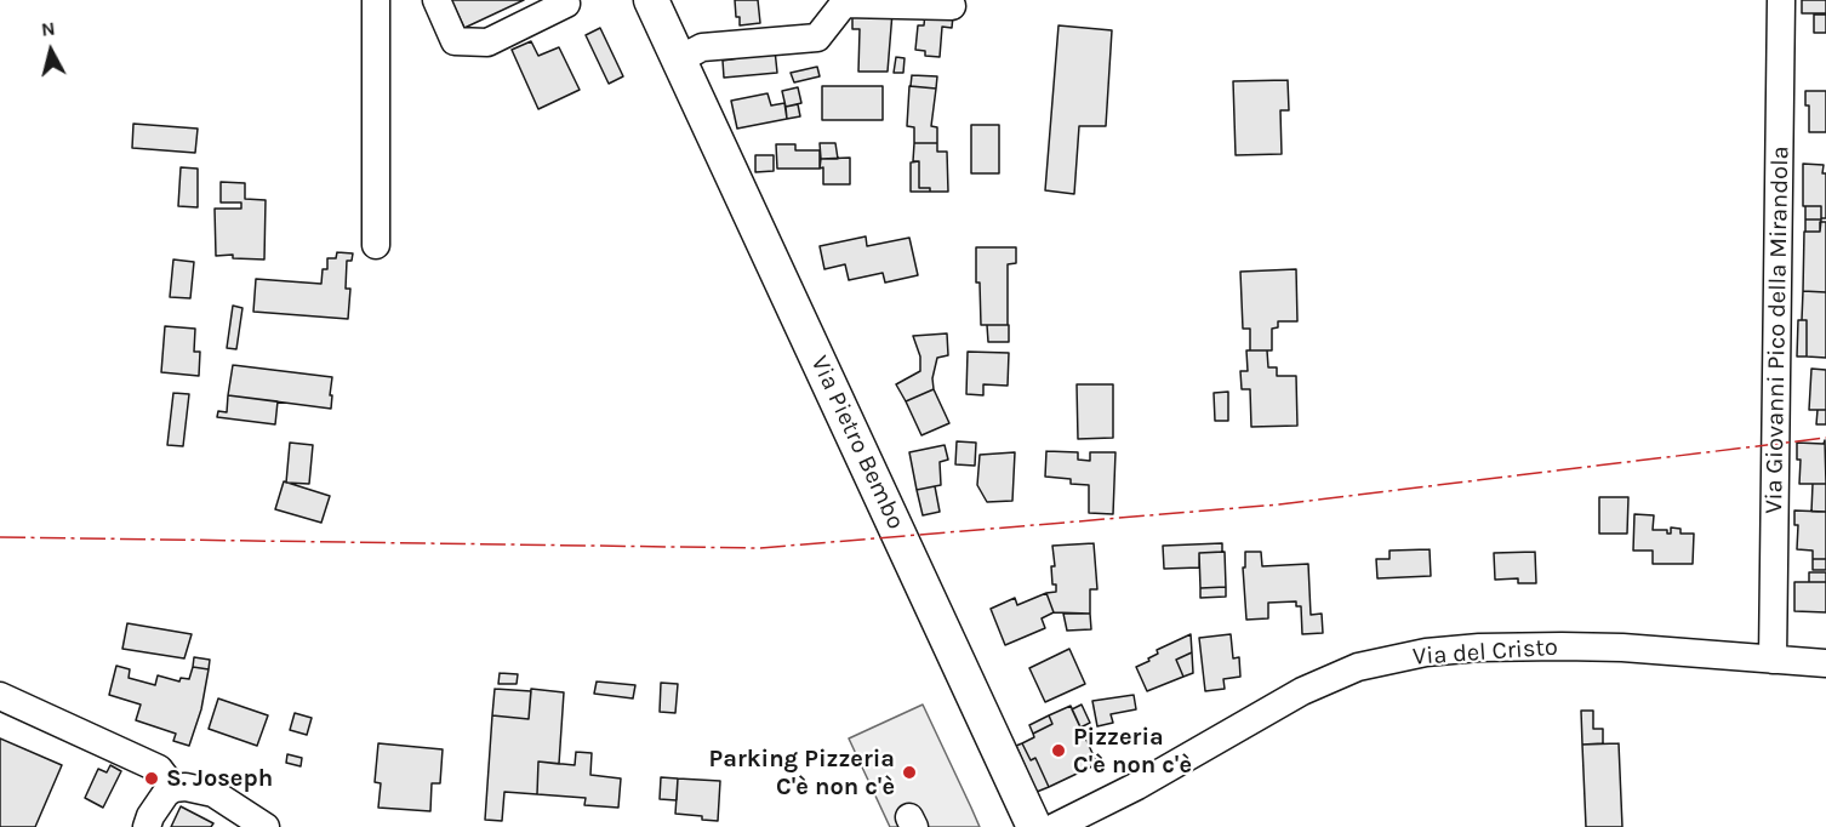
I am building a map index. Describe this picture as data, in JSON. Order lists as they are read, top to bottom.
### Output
{
  "streets": {
    "main road": ["Via Pietro Bembo"],
    "street": ["Via Giovanni Pico della Mirandola", "Via del Cristo"]
  },
  "crossings": [
    ["Via Giovanni Pico della Mirandola", "Via del Cristo"]
  ],
  "places": ["Pizzeria C'è non c'è", "Parking Pizzeria C'è non c'è", "S. Joseph"],
  "north": "top"
}
